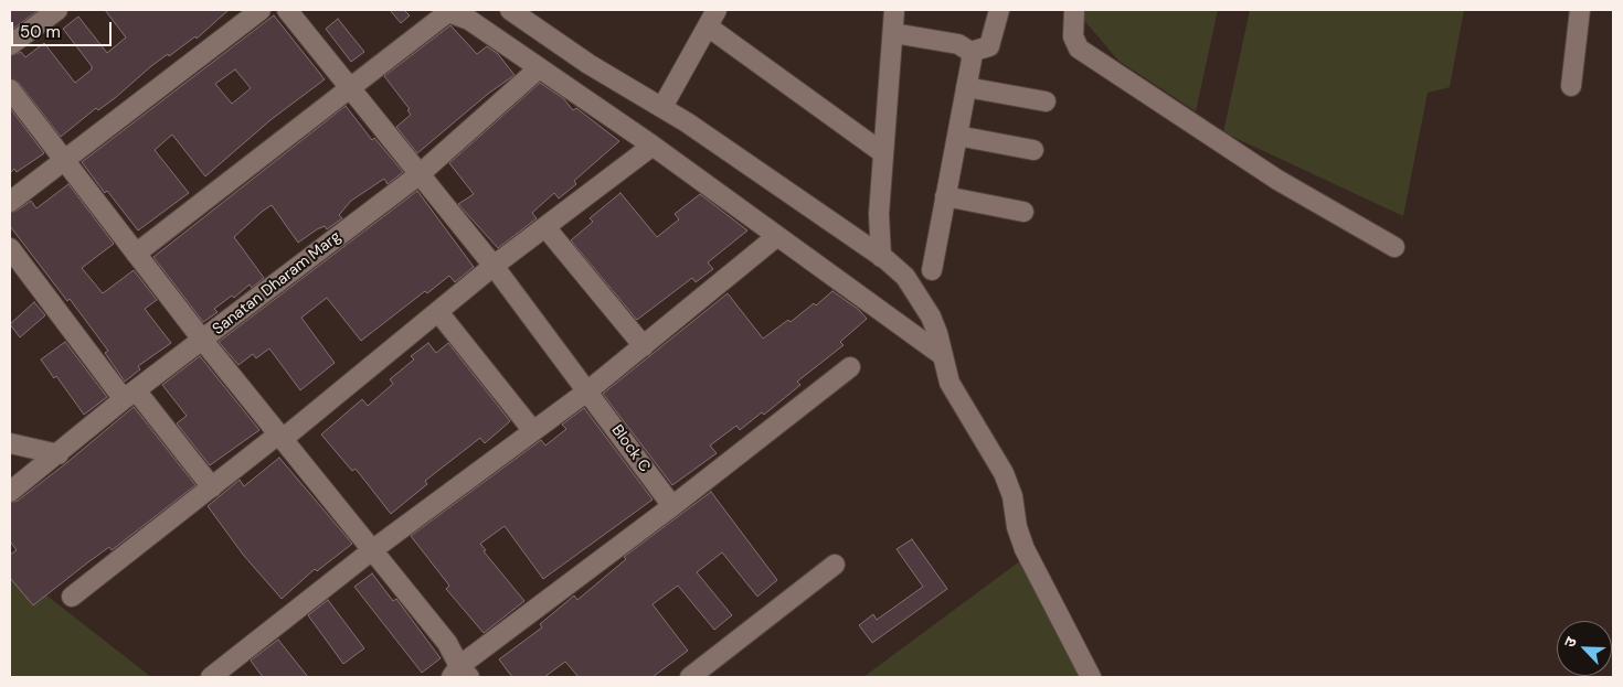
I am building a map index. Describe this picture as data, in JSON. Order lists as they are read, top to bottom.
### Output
{
  "streets": {
    "street": ["Sanatan Dharam Marg", "Block C"]
  },
  "crossings": [
    ["Sanatan Dharam Marg", "Block C"]
  ],
  "scale_bar": "50 m",
  "north": "top left"
}
